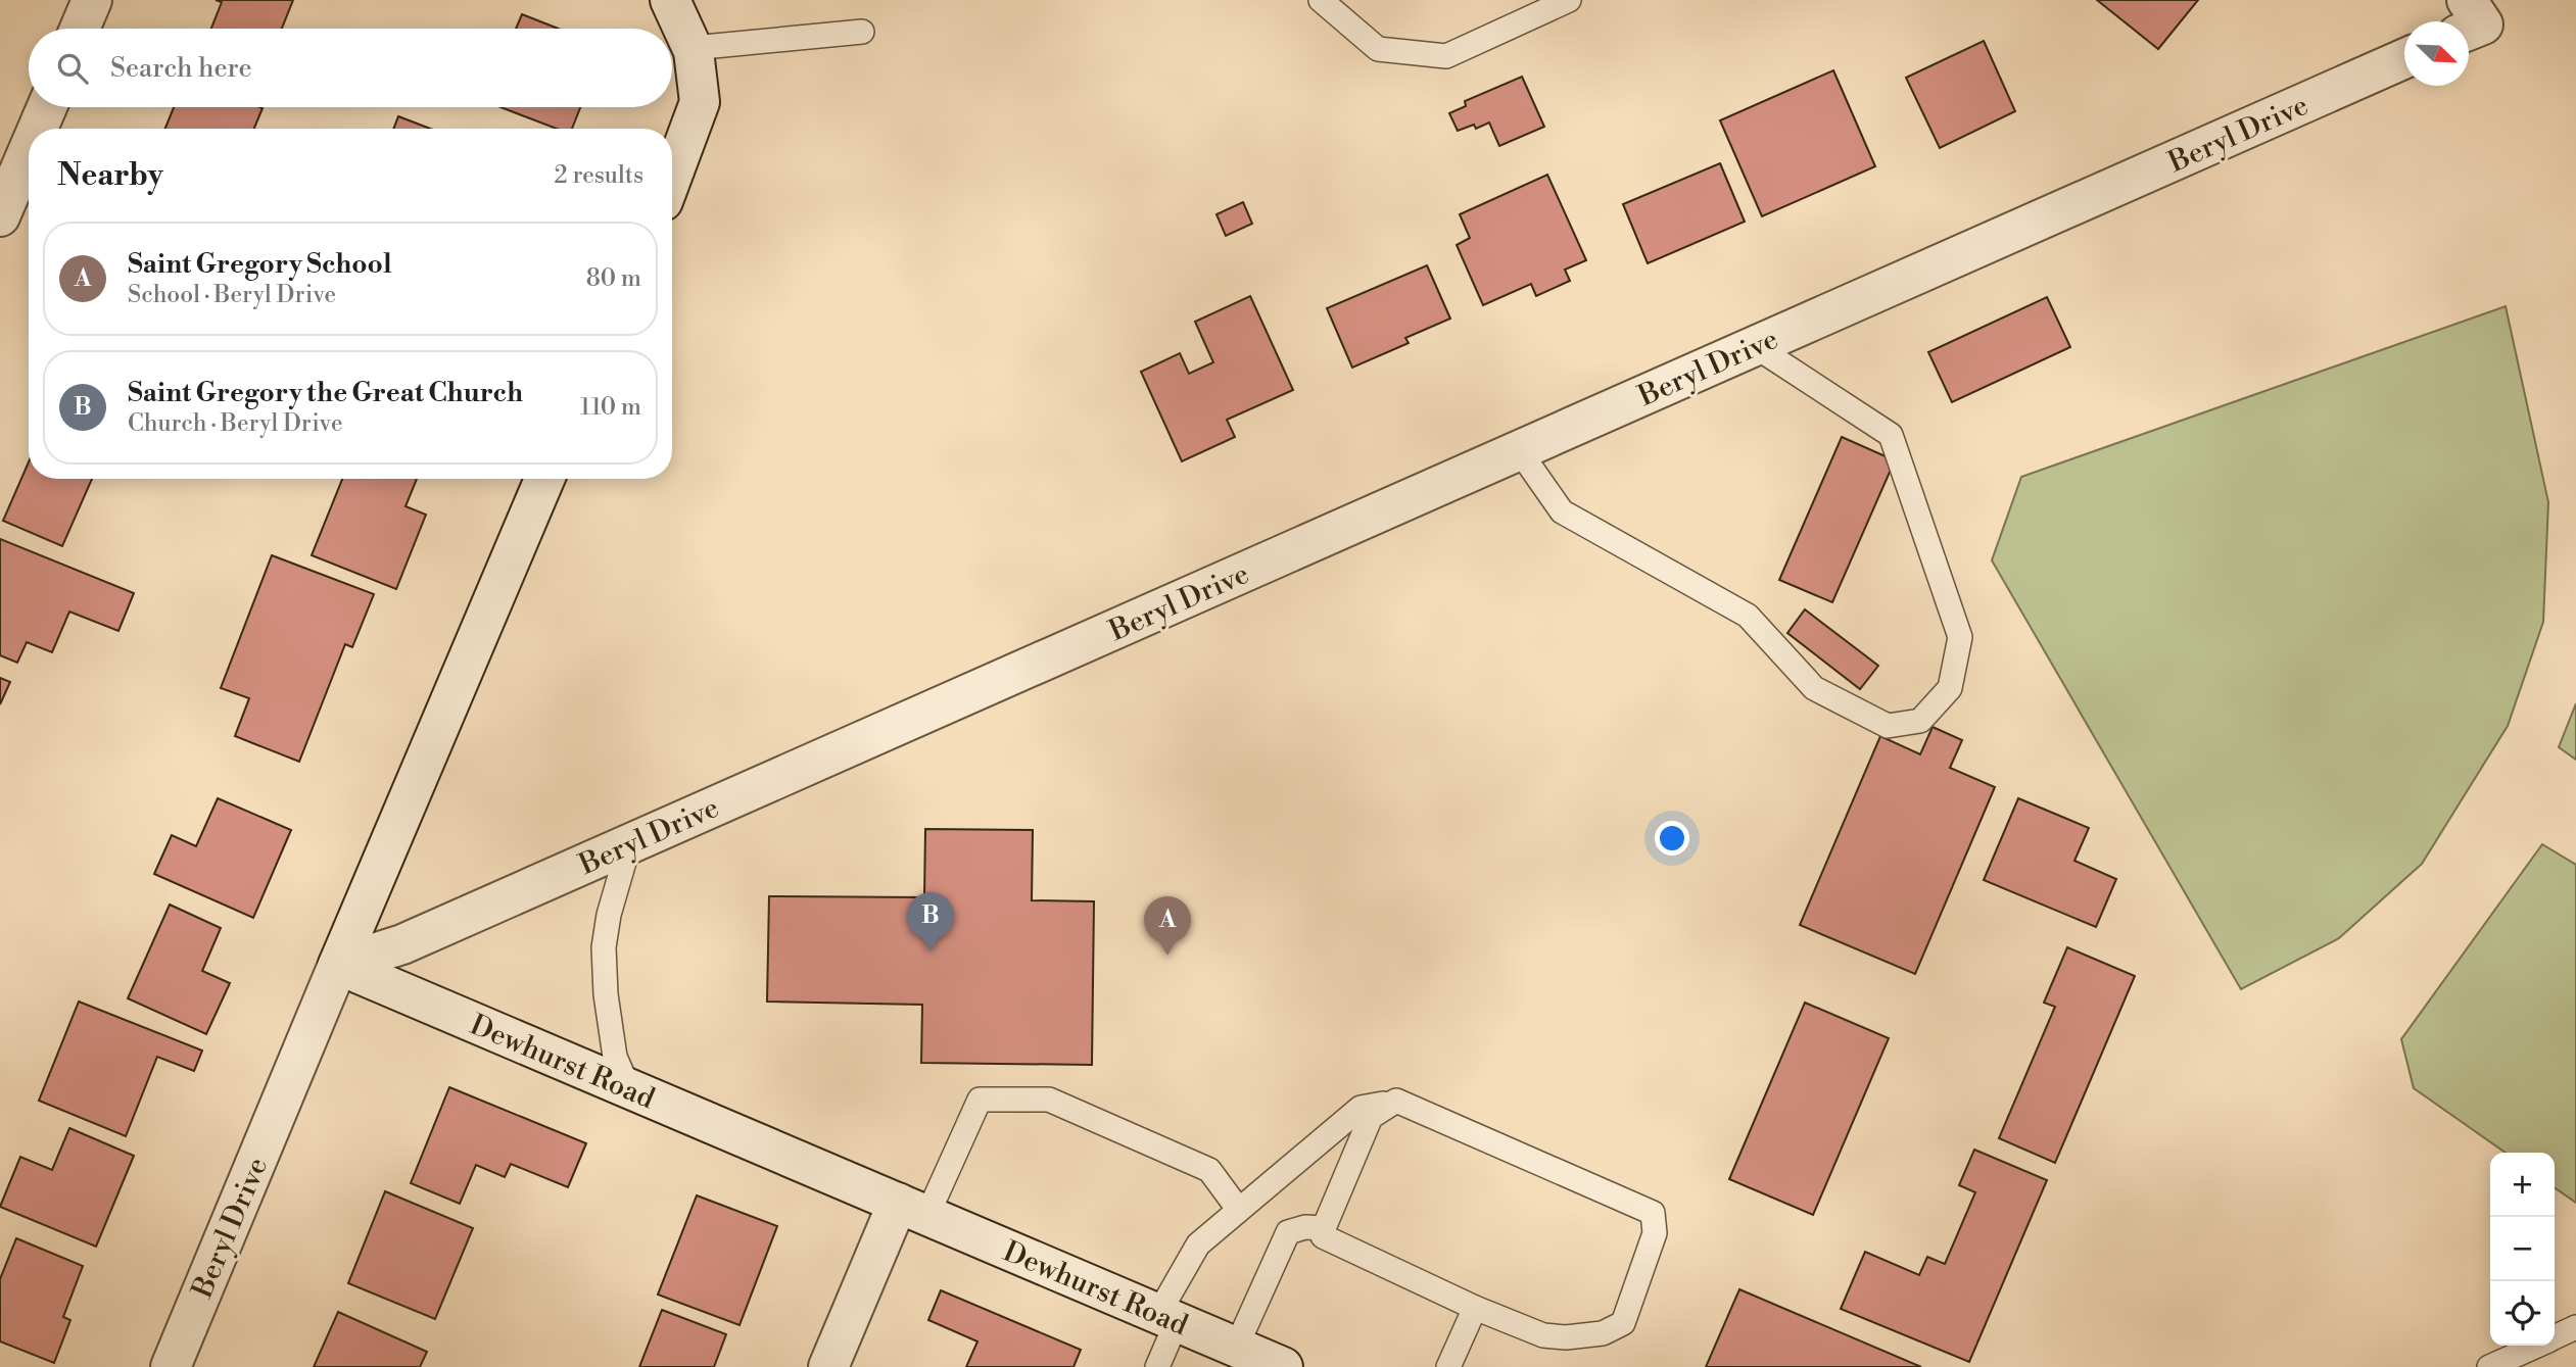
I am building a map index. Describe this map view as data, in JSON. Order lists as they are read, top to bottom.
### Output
{
  "streets": {
    "street": ["Beryl Drive", "Dewhurst Road"]
  },
  "crossings": [
    ["Beryl Drive", "Dewhurst Road"]
  ],
  "north": "bottom right",
  "page": {
    "search": "Search here",
    "heading": ["Nearby", "2 results"],
    "list": [
      {
        "mark": "A",
        "name": "Saint Gregory School",
        "note": "School · Beryl Drive",
        "value": "80 m"
      },
      {
        "mark": "B",
        "name": "Saint Gregory the Great Church",
        "note": "Church · Beryl Drive",
        "value": "110 m"
      }
    ],
    "pins": ["B", "A"],
    "map_buttons": ["+", "−"]
  }
}
